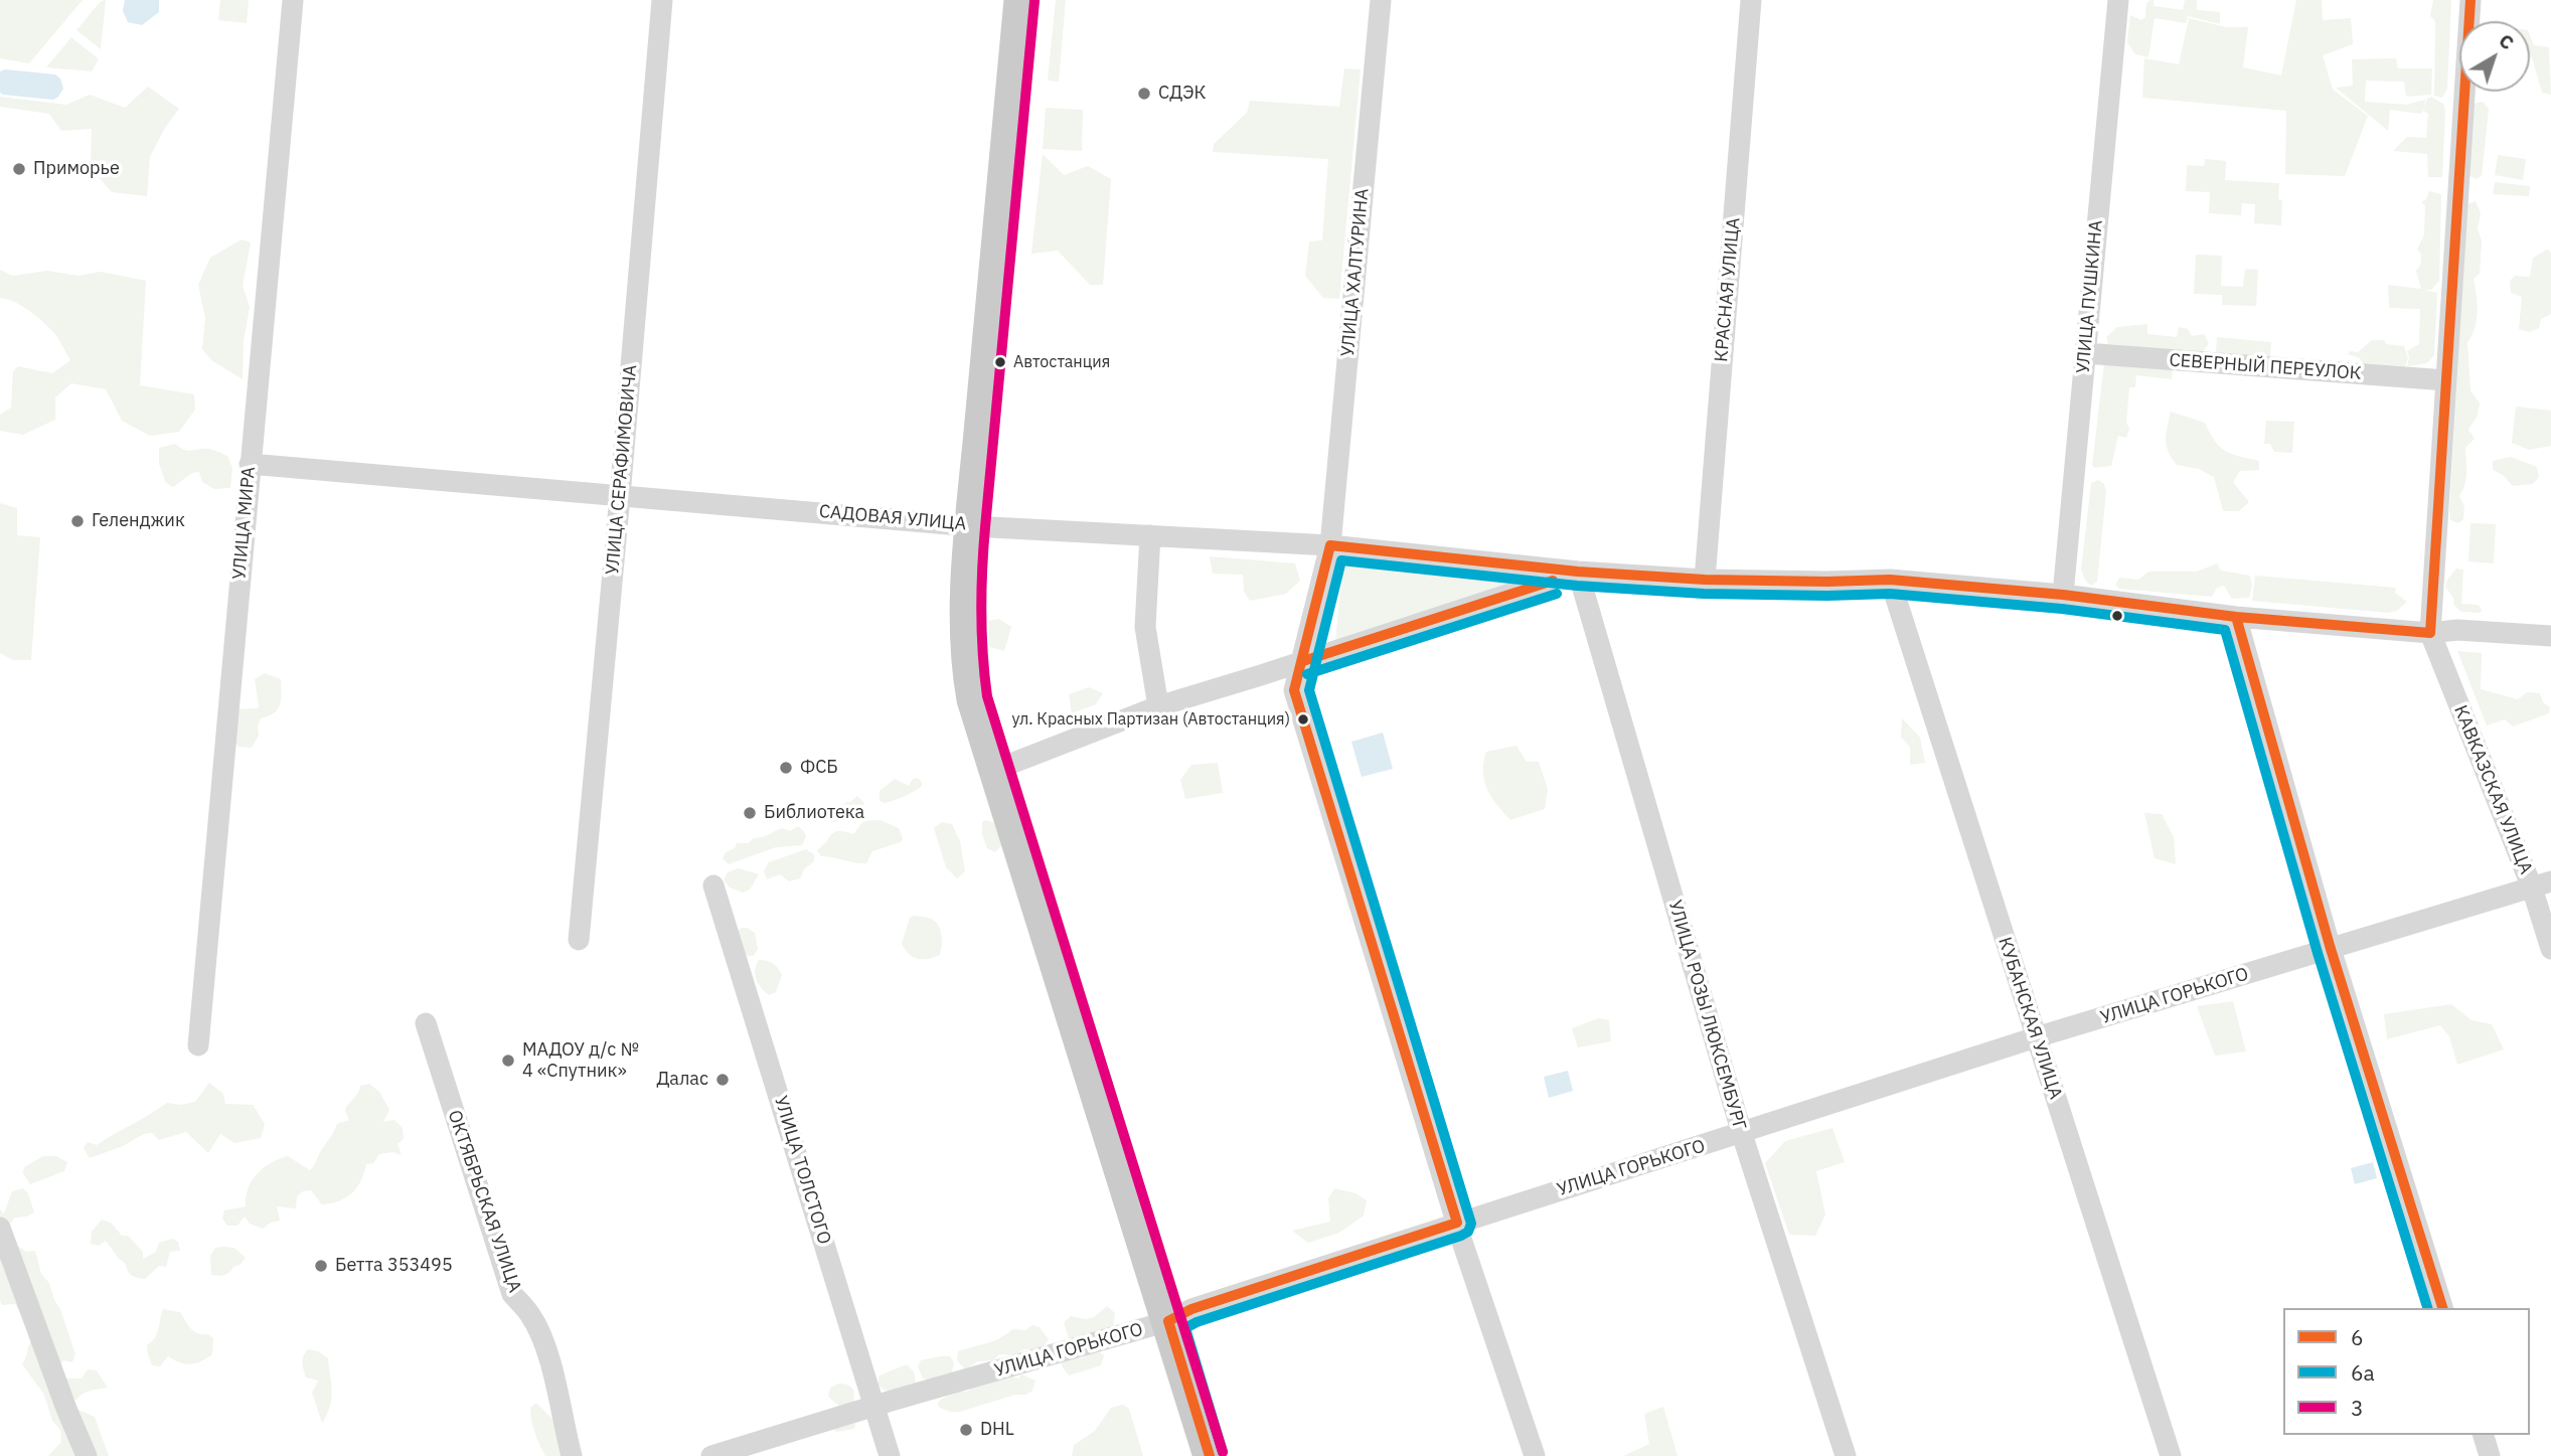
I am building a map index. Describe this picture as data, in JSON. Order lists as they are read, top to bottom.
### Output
{
  "streets": {
    "street": [
      "УЛИЦА ХАЛТУРИНА",
      "КРАСНАЯ УЛИЦА",
      "УЛИЦА ПУШКИНА",
      "СЕВЕРНЫЙ ПЕРЕУЛОК",
      "УЛИЦА СЕРАФИМОВИЧА",
      "САДОВАЯ УЛИЦА",
      "УЛИЦА МИРА",
      "КАВКАЗСКАЯ УЛИЦА",
      "УЛИЦА ГОРЬКОГО",
      "УЛИЦА РОЗЫ ЛЮКСЕМБУРГ",
      "КУБАНСКАЯ УЛИЦА",
      "УЛИЦА ТОЛСТОГО",
      "ОКТЯБРЬСКАЯ УЛИЦА"
    ]
  },
  "crossings": [
    ["УЛИЦА ХАЛТУРИНА", "САДОВАЯ УЛИЦА"],
    ["УЛИЦА ХАЛТУРИНА", "УЛИЦА ГОРЬКОГО"],
    ["КРАСНАЯ УЛИЦА", "САДОВАЯ УЛИЦА"],
    ["УЛИЦА ПУШКИНА", "СЕВЕРНЫЙ ПЕРЕУЛОК"],
    ["УЛИЦА ПУШКИНА", "САДОВАЯ УЛИЦА"],
    ["УЛИЦА СЕРАФИМОВИЧА", "САДОВАЯ УЛИЦА"],
    ["САДОВАЯ УЛИЦА", "УЛИЦА МИРА"],
    ["САДОВАЯ УЛИЦА", "КАВКАЗСКАЯ УЛИЦА"],
    ["САДОВАЯ УЛИЦА", "УЛИЦА РОЗЫ ЛЮКСЕМБУРГ"],
    ["САДОВАЯ УЛИЦА", "КУБАНСКАЯ УЛИЦА"],
    ["КАВКАЗСКАЯ УЛИЦА", "УЛИЦА ГОРЬКОГО"],
    ["УЛИЦА ГОРЬКОГО", "УЛИЦА РОЗЫ ЛЮКСЕМБУРГ"],
    ["УЛИЦА ГОРЬКОГО", "КУБАНСКАЯ УЛИЦА"],
    ["УЛИЦА ГОРЬКОГО", "УЛИЦА ТОЛСТОГО"]
  ],
  "places": [
    "СДЭК",
    "Приморье",
    "Автостанция",
    "Геленджик",
    "ул. Красных Партизан (Автостанция)",
    "ФСБ",
    "Библиотека",
    "МАДОУ д/с № 4 «Спутник»",
    "Далас",
    "Бетта 353495",
    "DHL"
  ],
  "lines": ["transit line 6", "transit line 3", "transit line 6а"],
  "legend": ["6", "6а", "3"],
  "north": "top right"
}
